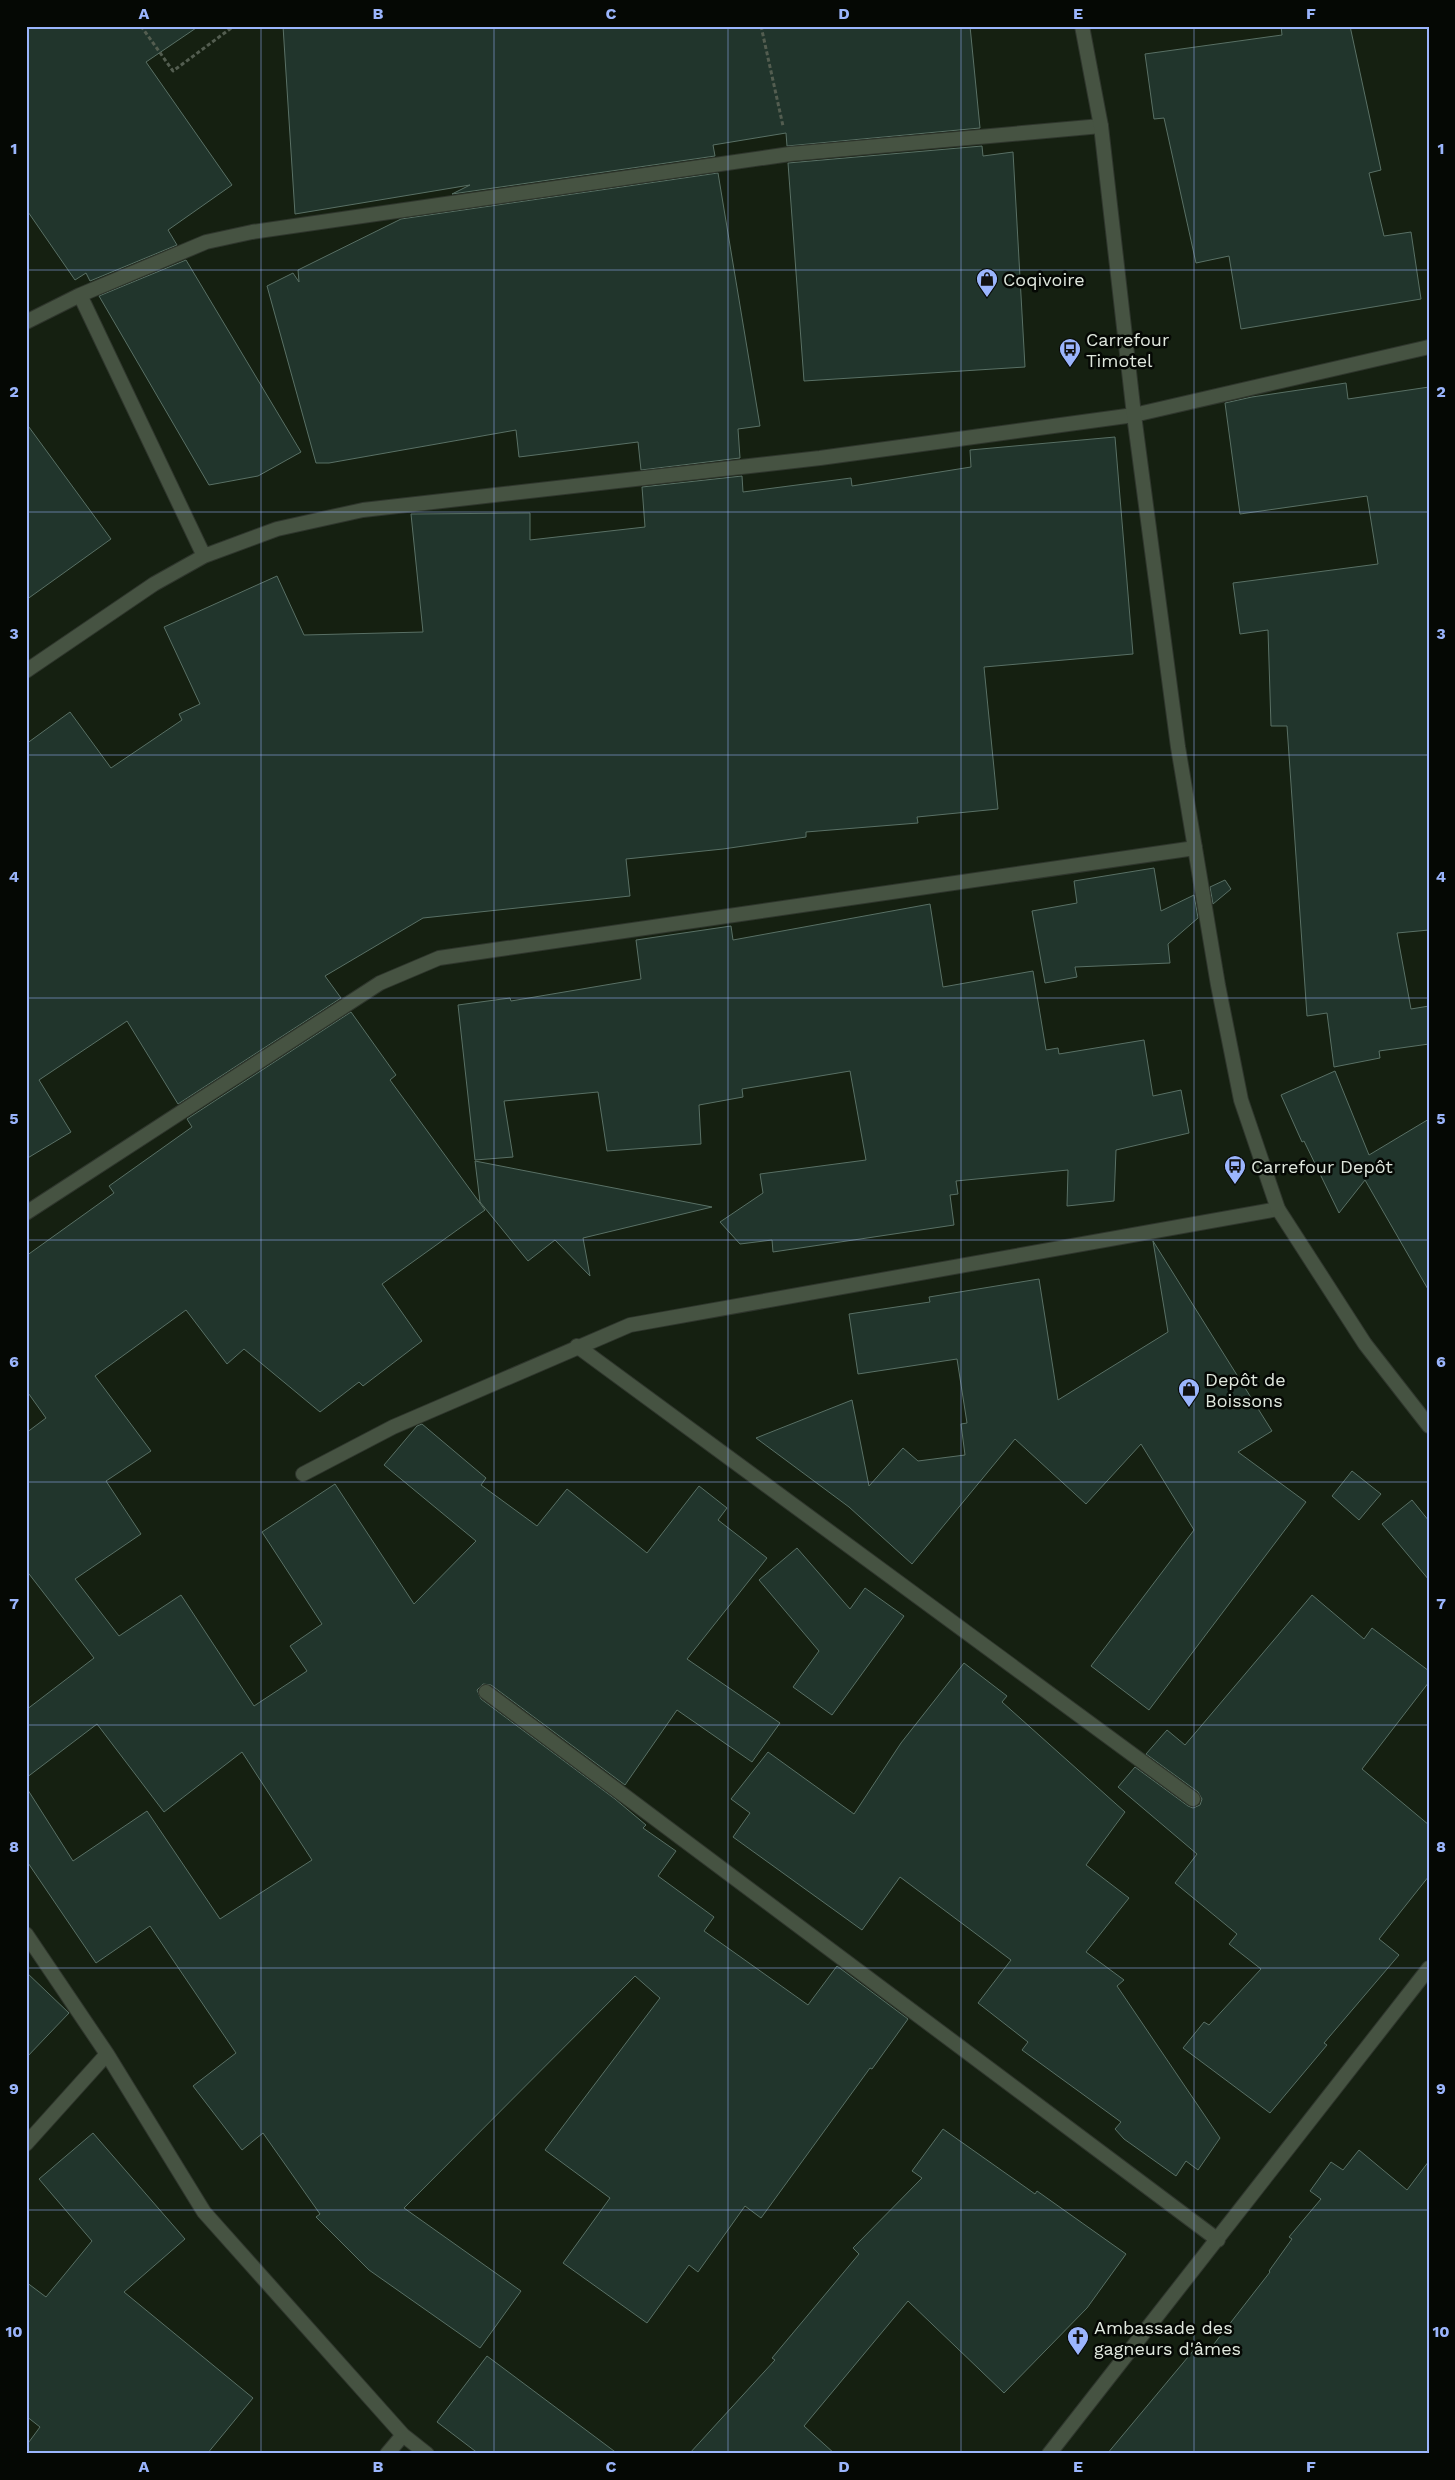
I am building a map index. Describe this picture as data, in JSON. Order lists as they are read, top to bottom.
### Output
{
  "places": {
    "shop": ["Coqivoire", "Depôt de Boissons"],
    "bus stop": ["Carrefour Timotel", "Carrefour Depôt"],
    "church": ["Ambassade des gagneurs d'âmes"]
  },
  "grid": {
    "columns": [
      "A",
      "B",
      "C",
      "D",
      "E",
      "F"
    ],
    "rows": [
      "1",
      "2",
      "3",
      "4",
      "5",
      "6",
      "7",
      "8",
      "9",
      "10"
    ]
  }
}
